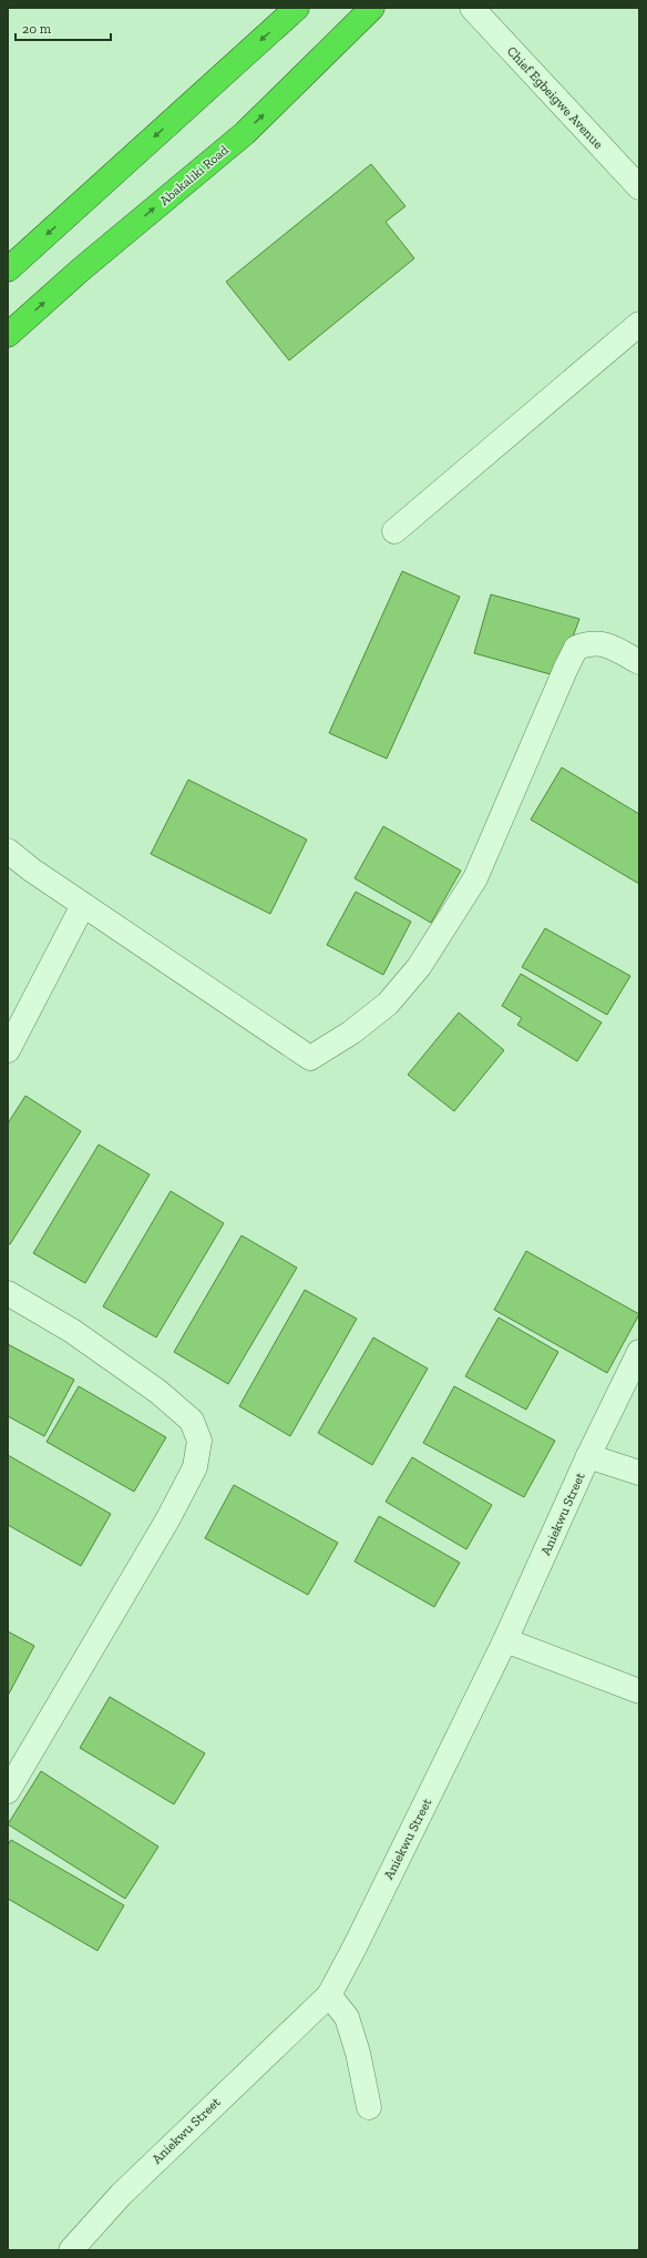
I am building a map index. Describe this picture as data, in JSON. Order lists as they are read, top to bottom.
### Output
{
  "streets": {
    "highway": ["Abakaliki Road"],
    "street": ["Chief Egbeigwe Avenue", "Aniekwu Street"]
  },
  "scale_bar": "20 m"
}
